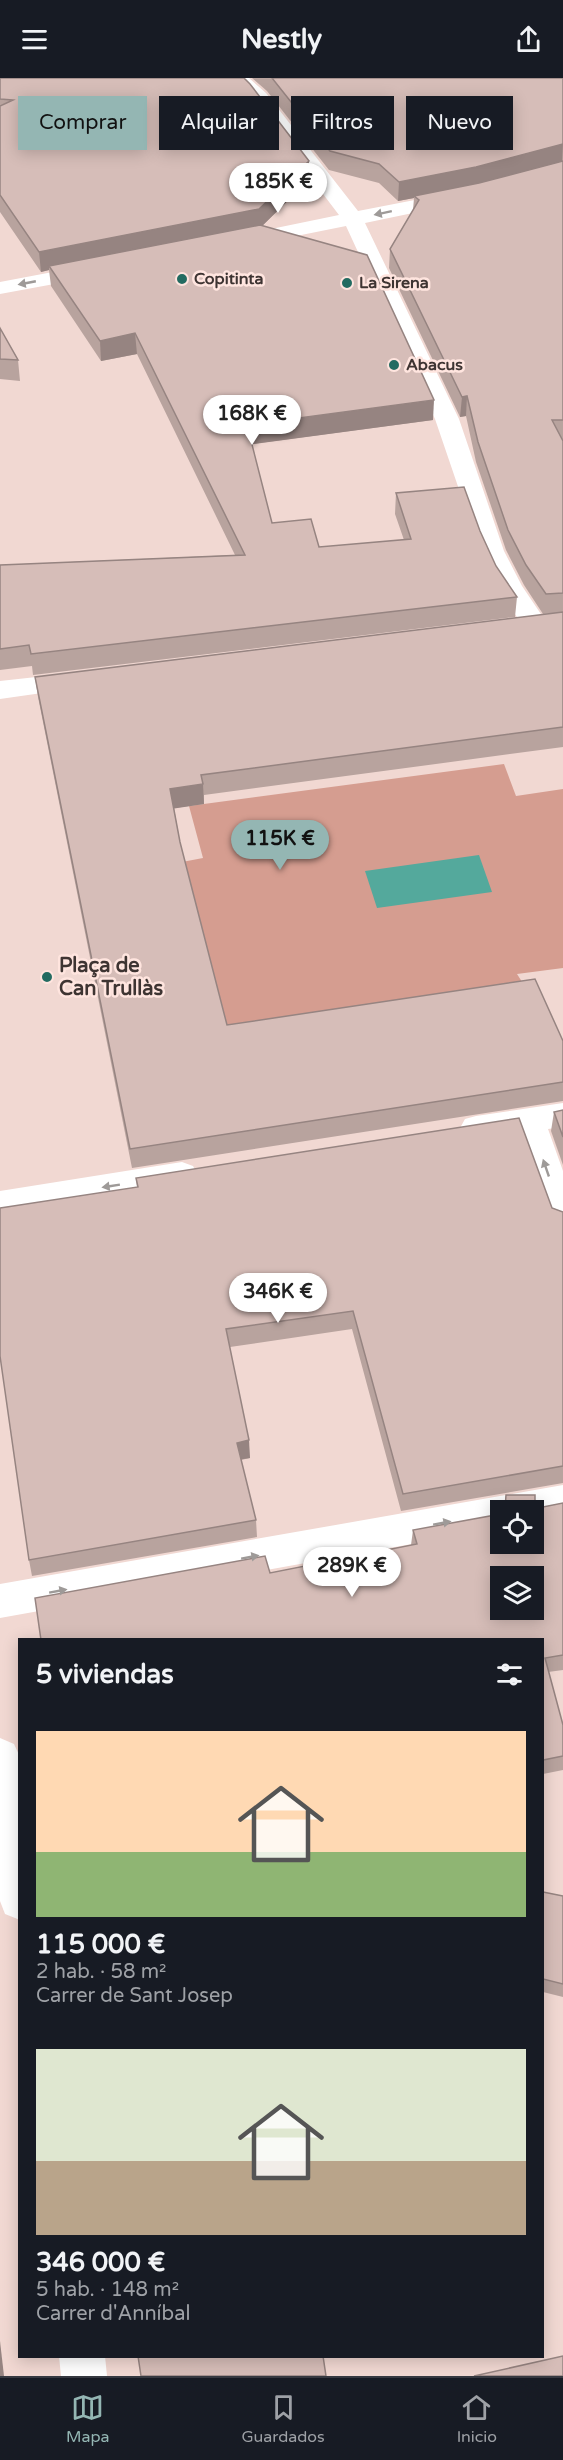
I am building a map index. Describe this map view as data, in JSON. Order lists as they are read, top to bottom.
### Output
{
  "places": [
    "Copitinta",
    "La Sirena",
    "Abacus",
    "Plaça de Can Trullàs"
  ],
  "page": {
    "header": "Nestly",
    "chip": [
      "Comprar",
      "Alquilar",
      "Filtros",
      "Nuevo"
    ],
    "price": [
      "185K €",
      "168K €",
      "115K €",
      "346K €",
      "289K €"
    ],
    "heading": "5 viviendas",
    "list": [
      {
        "name": "115 000 €",
        "note": "2 hab. · 58 m² · Carrer de Sant Josep"
      },
      {
        "name": "346 000 €",
        "note": "5 hab. · 148 m² · Carrer d'Anníbal"
      }
    ],
    "tabs": ["Mapa", "Guardados", "Inicio"]
  }
}
